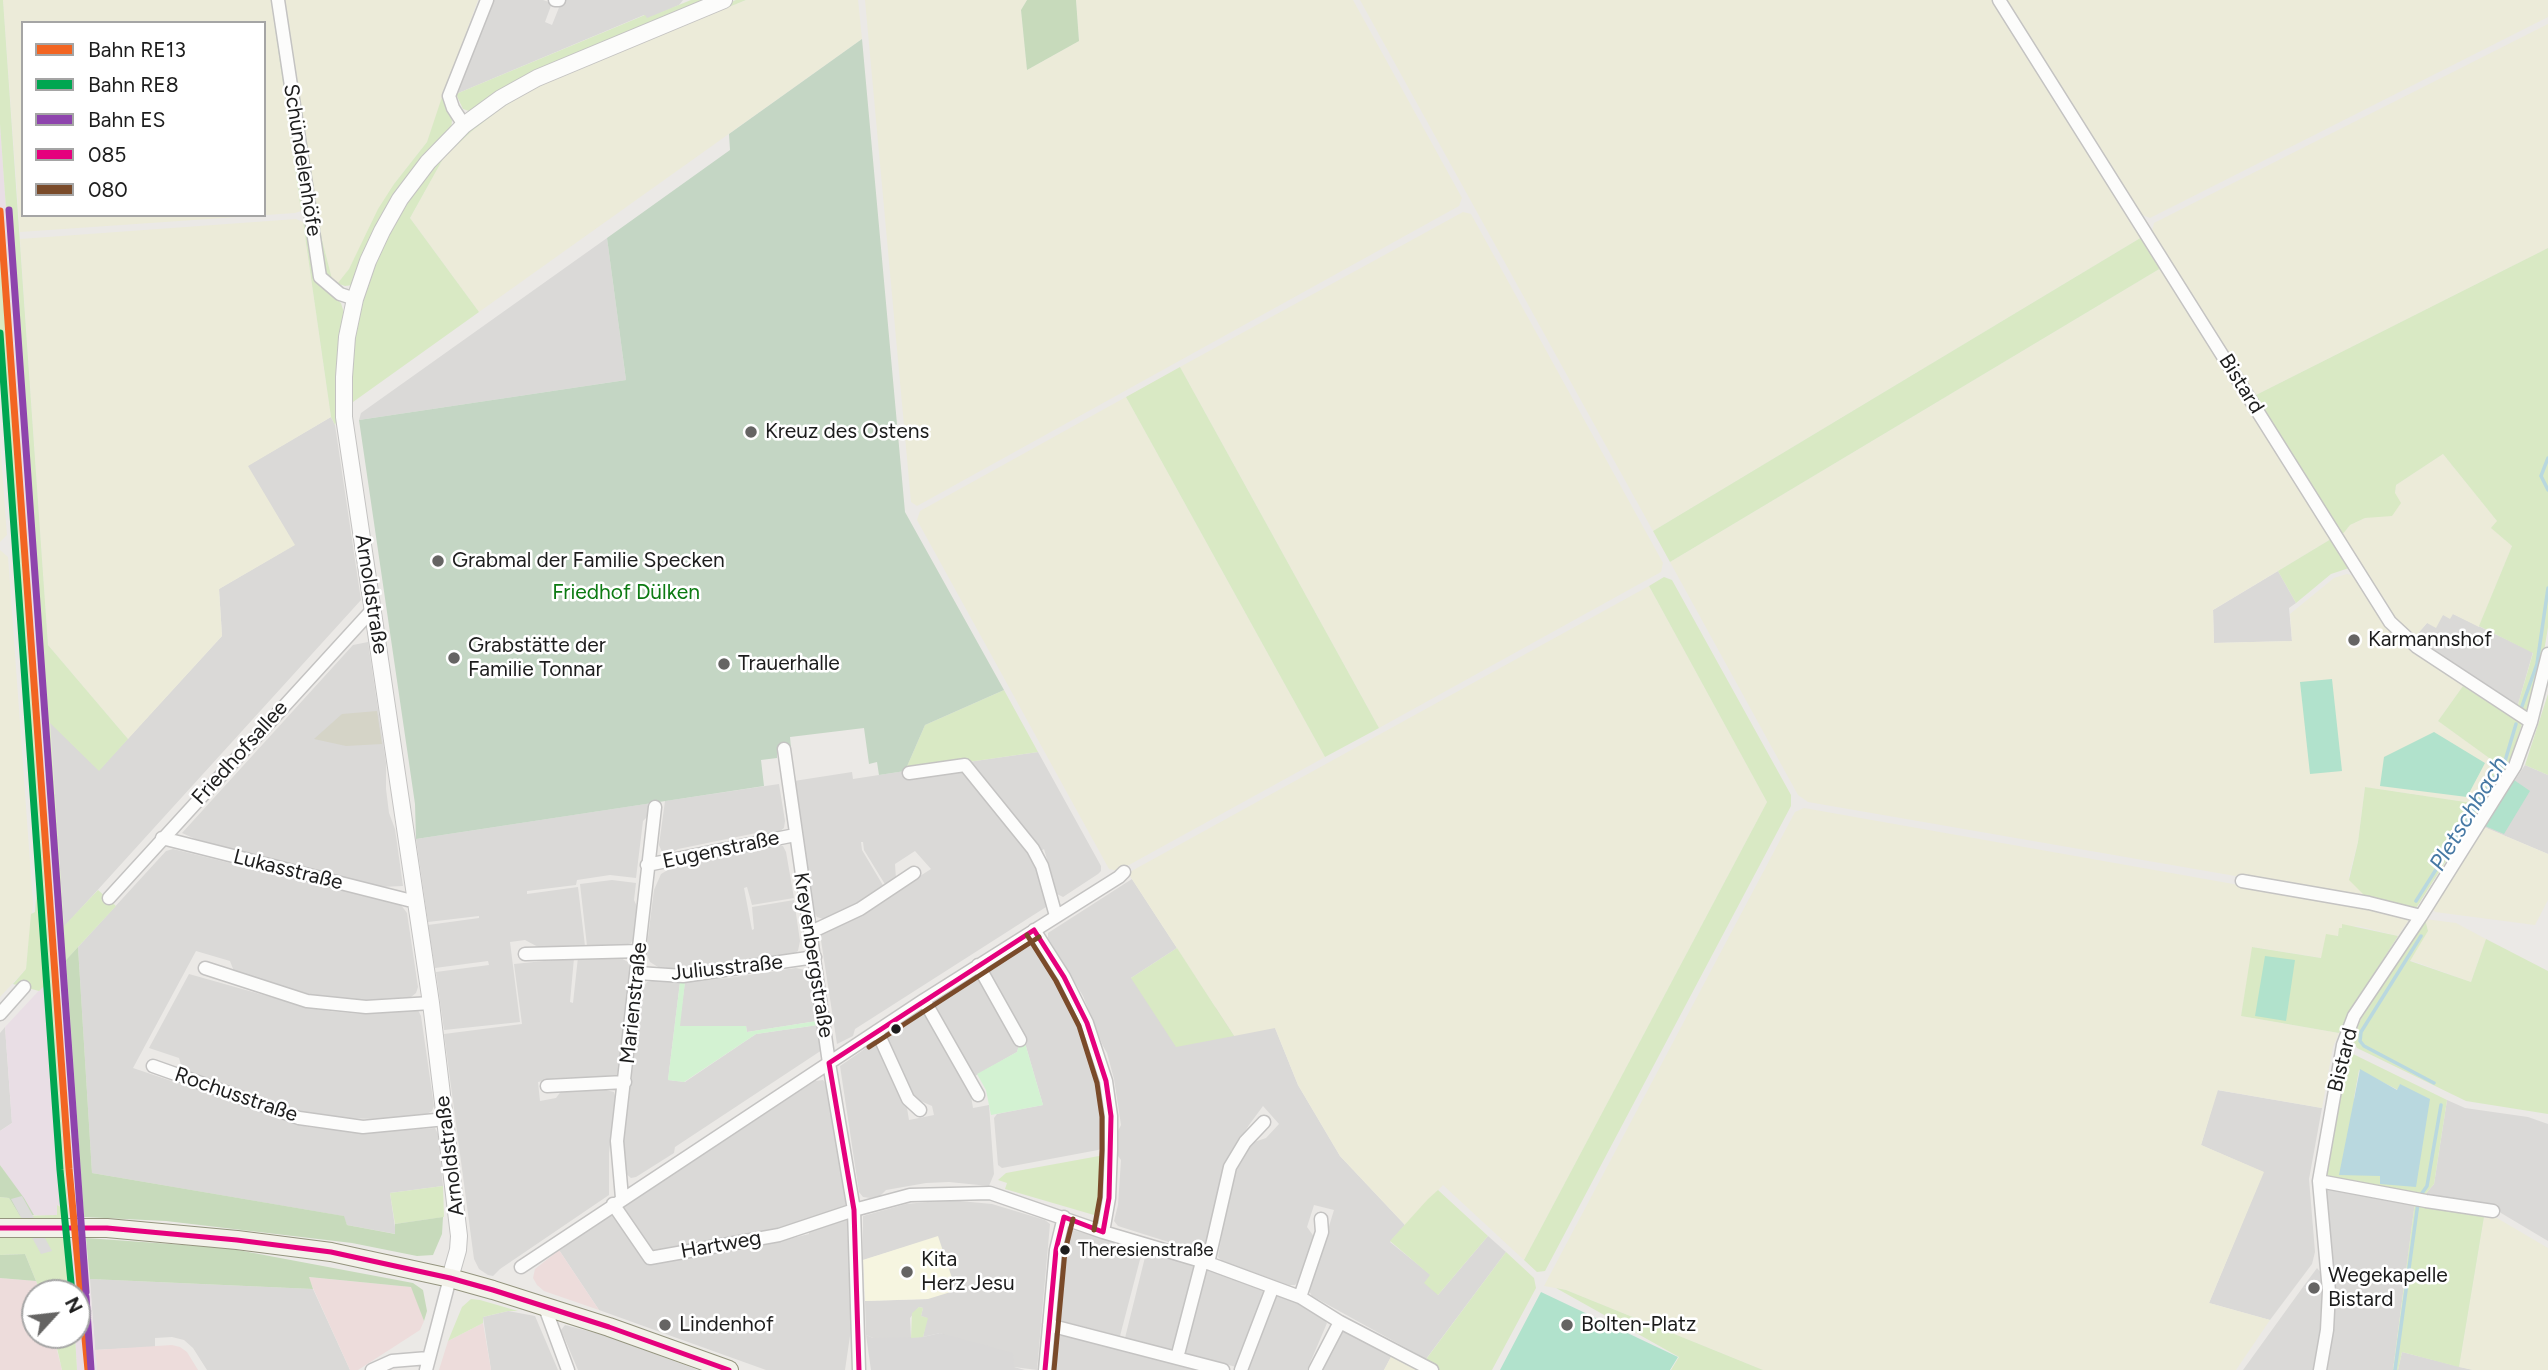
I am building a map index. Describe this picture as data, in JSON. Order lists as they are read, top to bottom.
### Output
{
  "streets": {
    "street": [
      "Schündelenhöfe",
      "Bistard",
      "Arnoldstraße",
      "Friedhofsallee",
      "Eugenstraße",
      "Lukasstraße",
      "Kreyenbergstraße",
      "Juliusstraße",
      "Marienstraße",
      "Rochusstraße",
      "Hartweg"
    ]
  },
  "crossings": [
    ["Schündelenhöfe", "Arnoldstraße"],
    ["Arnoldstraße", "Friedhofsallee"],
    ["Arnoldstraße", "Lukasstraße"],
    ["Arnoldstraße", "Rochusstraße"],
    ["Friedhofsallee", "Lukasstraße"],
    ["Eugenstraße", "Kreyenbergstraße"],
    ["Eugenstraße", "Marienstraße"],
    ["Kreyenbergstraße", "Juliusstraße"],
    ["Kreyenbergstraße", "Hartweg"],
    ["Juliusstraße", "Marienstraße"],
    ["Marienstraße", "Hartweg"]
  ],
  "water": ["Pletschbach"],
  "parks": ["Friedhof Dülken"],
  "places": [
    "Kreuz des Ostens",
    "Grabmal der Familie Specken",
    "Karmannshof",
    "Grabstätte der Familie Tonnar",
    "Trauerhalle",
    "Theresienstraße",
    "Kita Herz Jesu",
    "Wegekapelle Bistard",
    "Lindenhof",
    "Bolten-Platz"
  ],
  "lines": [
    "rail line ES",
    "rail line RE13",
    "rail line RE8",
    "transit line 085",
    "transit line 080"
  ],
  "legend": [
    "Bahn RE13",
    "Bahn RE8",
    "Bahn ES",
    "085",
    "080"
  ],
  "north": "top right"
}
